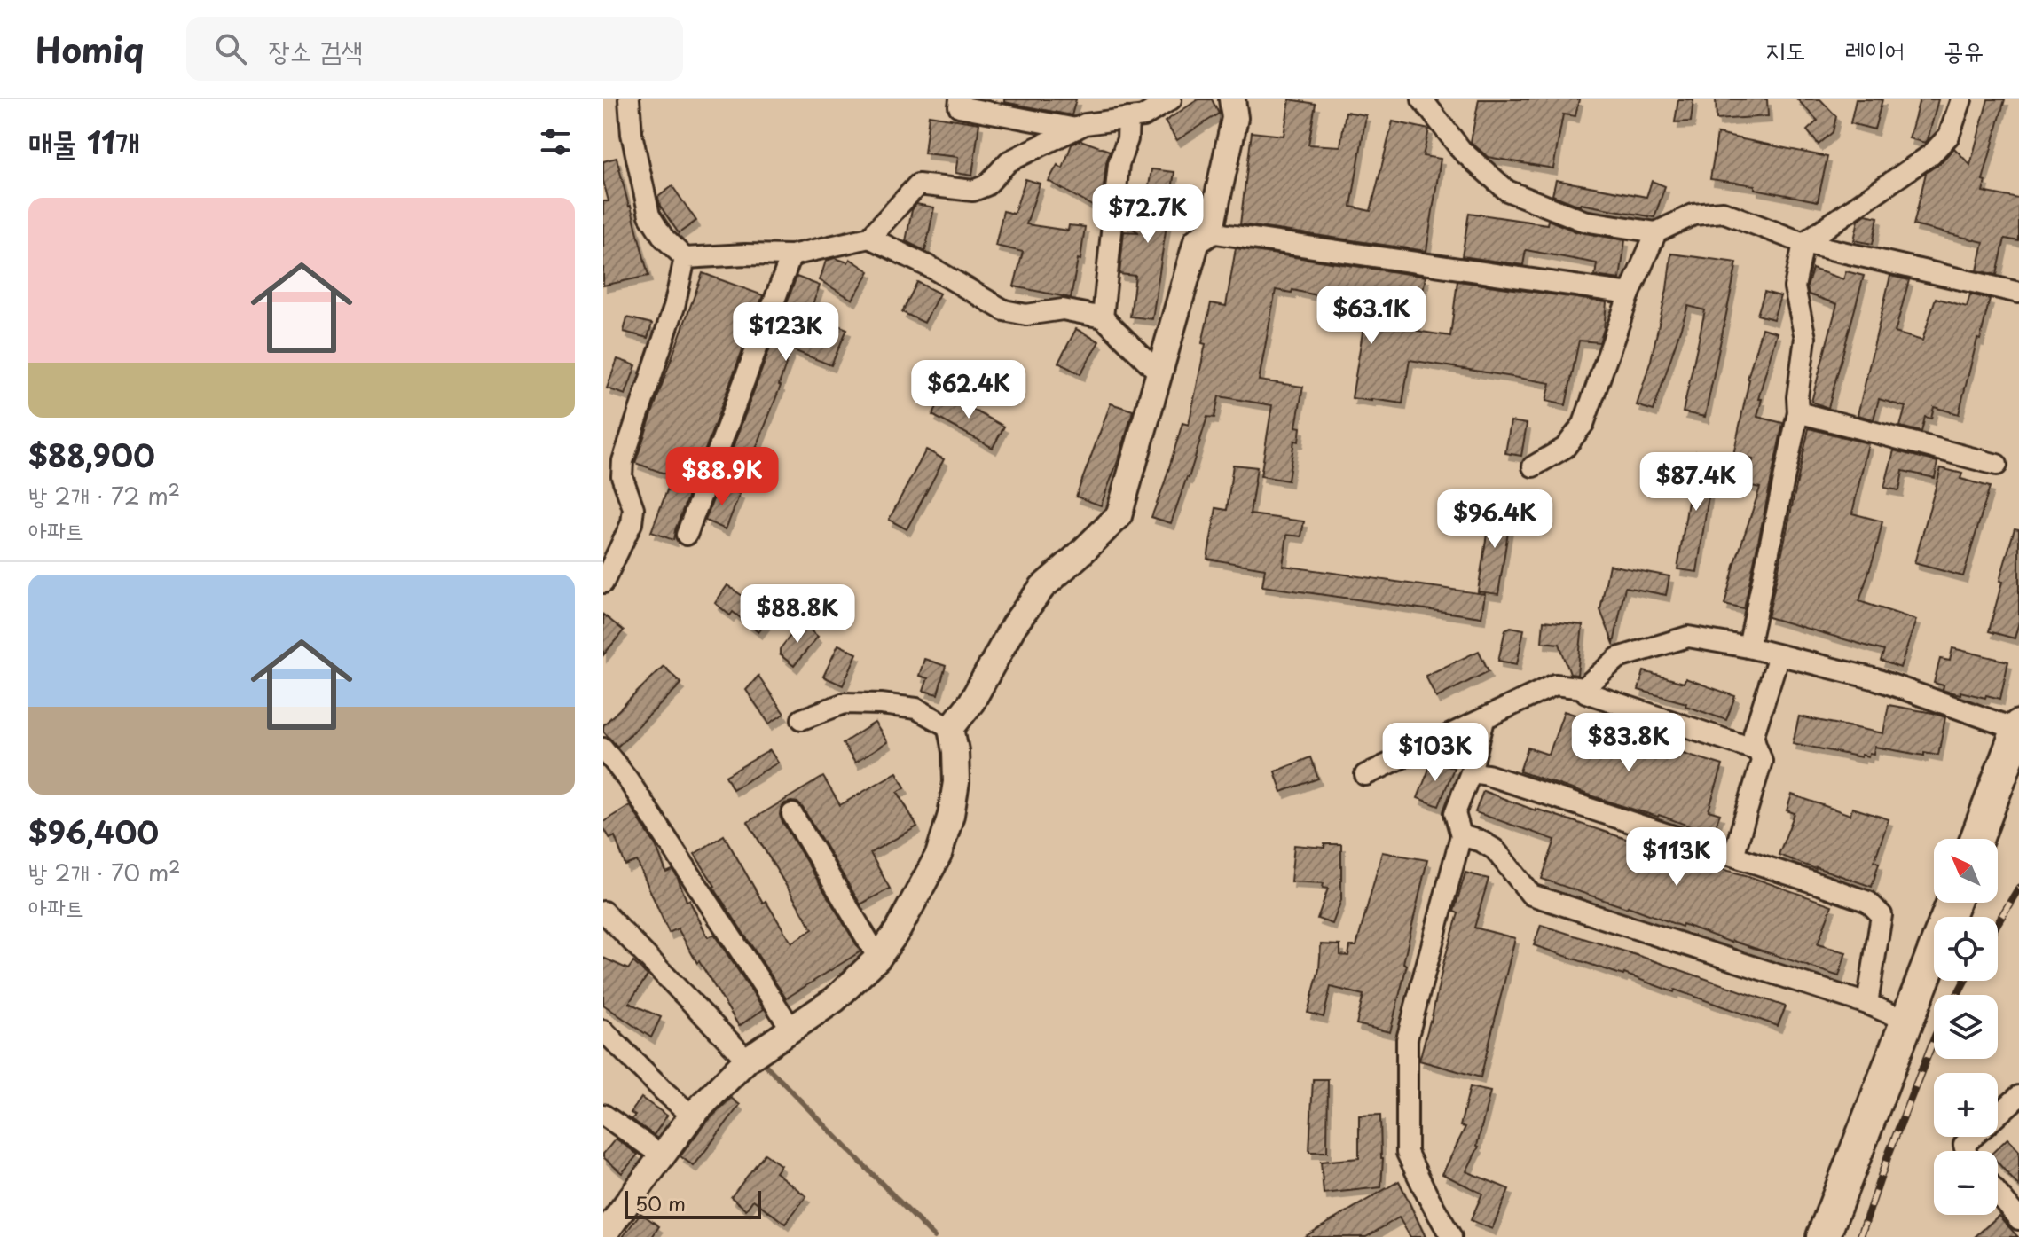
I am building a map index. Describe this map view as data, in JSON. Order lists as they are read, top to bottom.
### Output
{
  "scale_bar": "50 m",
  "north": "top left",
  "page": {
    "header": "Homiq",
    "search": "장소 검색",
    "nav": ["지도", "레이어", "공유"],
    "heading": "매물 11개",
    "list": [
      {
        "name": "$88,900",
        "note": "방 2개 · 72 m² · 아파트"
      },
      {
        "name": "$96,400",
        "note": "방 2개 · 70 m² · 아파트"
      }
    ],
    "price": [
      "$72.7K",
      "$63.1K",
      "$123K",
      "$62.4K",
      "$88.9K",
      "$87.4K",
      "$96.4K",
      "$88.8K",
      "$83.8K",
      "$103K",
      "$113K"
    ],
    "map_buttons": ["+", "−"],
    "scale": "50 m"
  }
}
